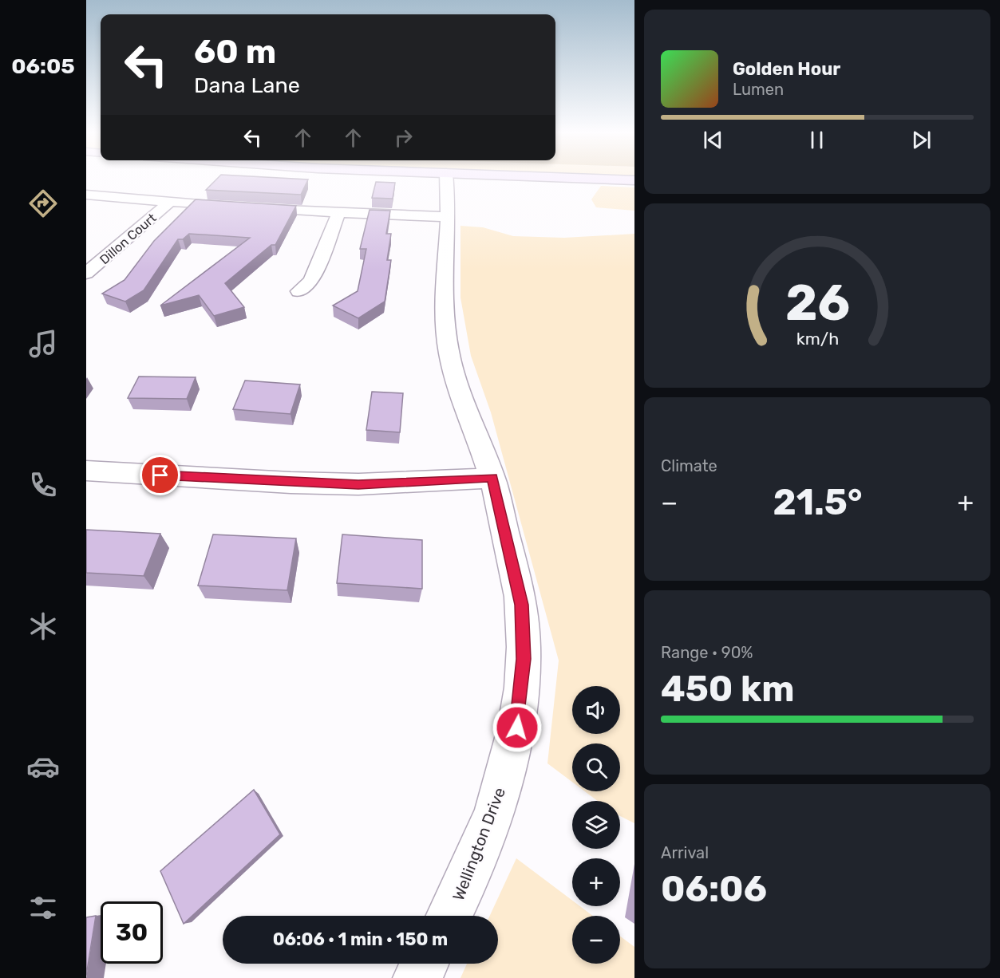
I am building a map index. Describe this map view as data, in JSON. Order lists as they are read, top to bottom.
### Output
{
  "streets": {
    "street": ["Dillon Court", "Wellington Drive"]
  },
  "page": {
    "tabs": "06:05",
    "turn": ["60 m", "Dana Lane"],
    "song": ["Golden Hour", "Lumen"],
    "tile": [
      "Climate",
      ["Range · 90%", "450 km"],
      ["Arrival", "06:06"]
    ],
    "heat": ["−", "21.5°", "+"],
    "map_buttons": ["+", "−"],
    "limit": "30",
    "trip": "06:06 · 1 min · 150 m",
    "gauge": ["26", "km/h"]
  }
}
